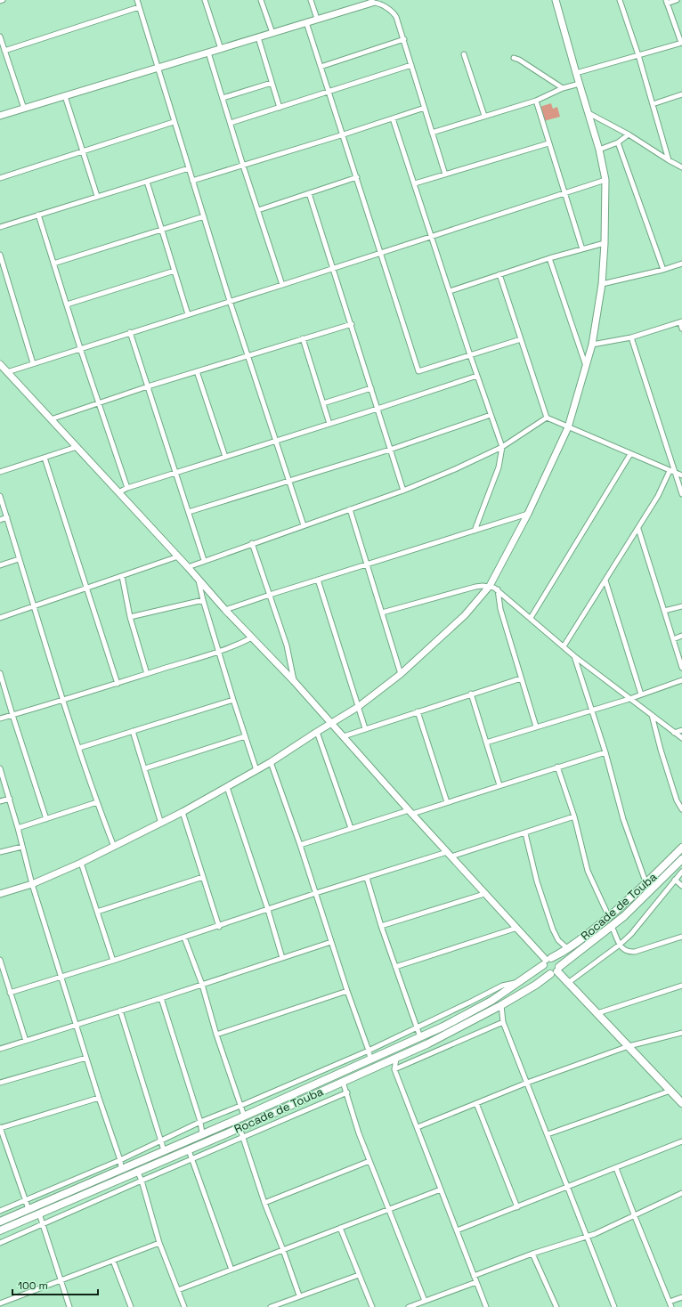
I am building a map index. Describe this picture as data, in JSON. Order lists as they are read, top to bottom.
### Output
{
  "streets": {
    "main road": ["Rocade de Touba"]
  },
  "scale_bar": "100 m"
}
